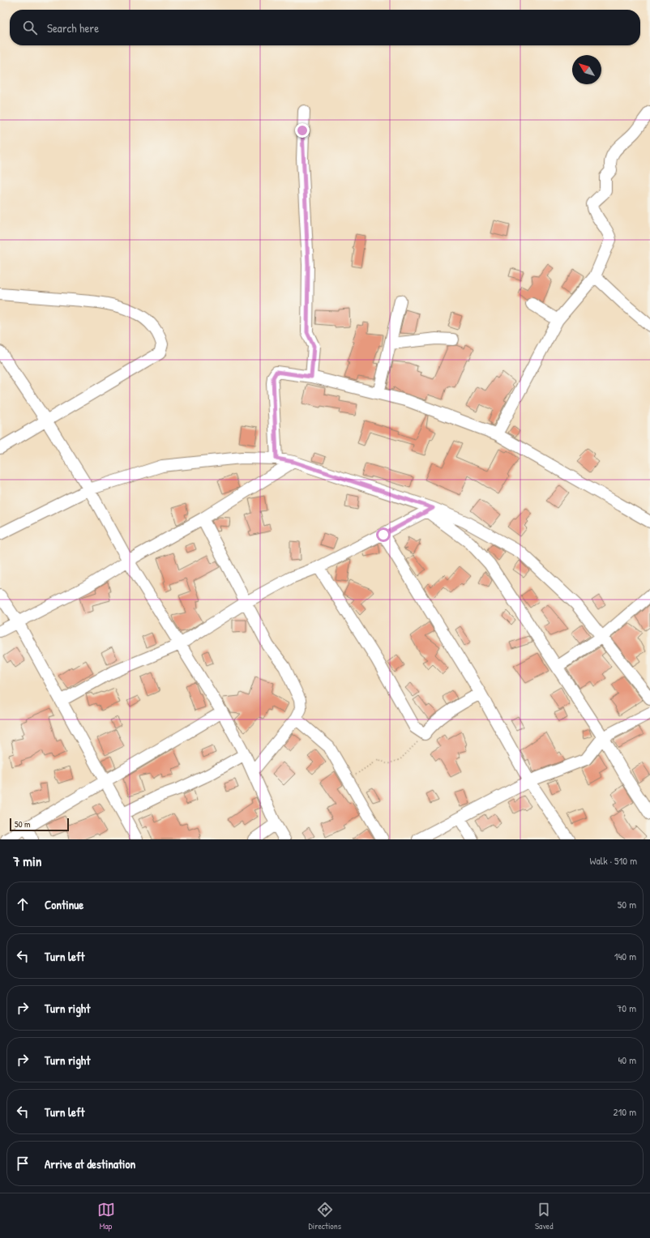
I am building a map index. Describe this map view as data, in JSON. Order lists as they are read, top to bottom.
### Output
{
  "scale_bar": "50 m",
  "north": "top left",
  "page": {
    "search": "Search here",
    "scale": "50 m",
    "heading": ["7 min", "Walk · 510 m"],
    "list": [
      ["Continue", "50 m"],
      ["Turn left", "140 m"],
      ["Turn right", "70 m"],
      ["Turn right", "40 m"],
      ["Turn left", "210 m"],
      "Arrive at destination"
    ],
    "nav": ["Map", "Directions", "Saved"]
  }
}
